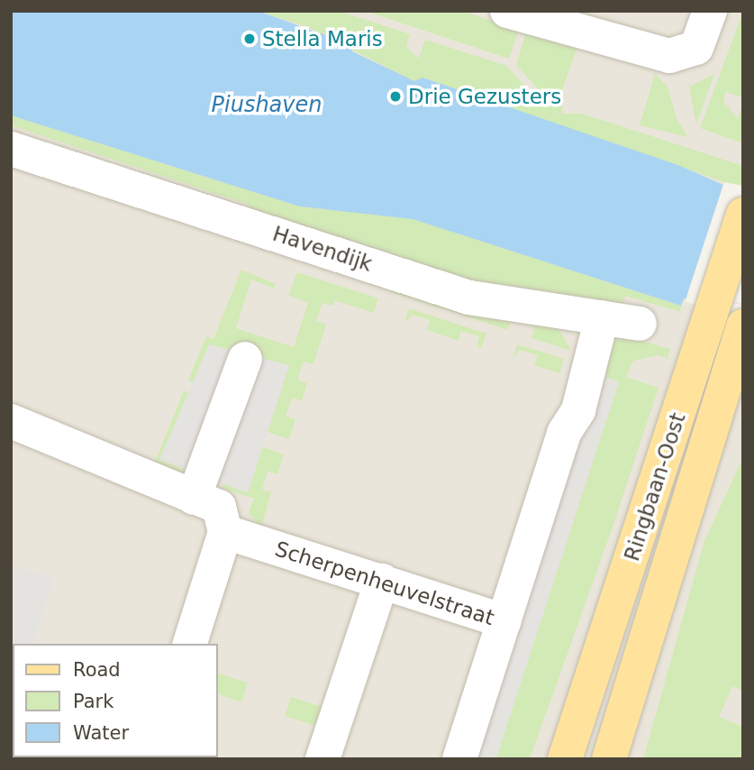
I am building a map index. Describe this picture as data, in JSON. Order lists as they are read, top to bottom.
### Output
{
  "streets": {
    "main road": ["Ringbaan-Oost"],
    "street": ["Havendijk", "Scherpenheuvelstraat"]
  },
  "crossings": [
    ["Havendijk", "Scherpenheuvelstraat"]
  ],
  "water": ["Piushaven"],
  "places": ["Stella Maris", "Drie Gezusters"],
  "legend": ["Road", "Park", "Water"]
}
